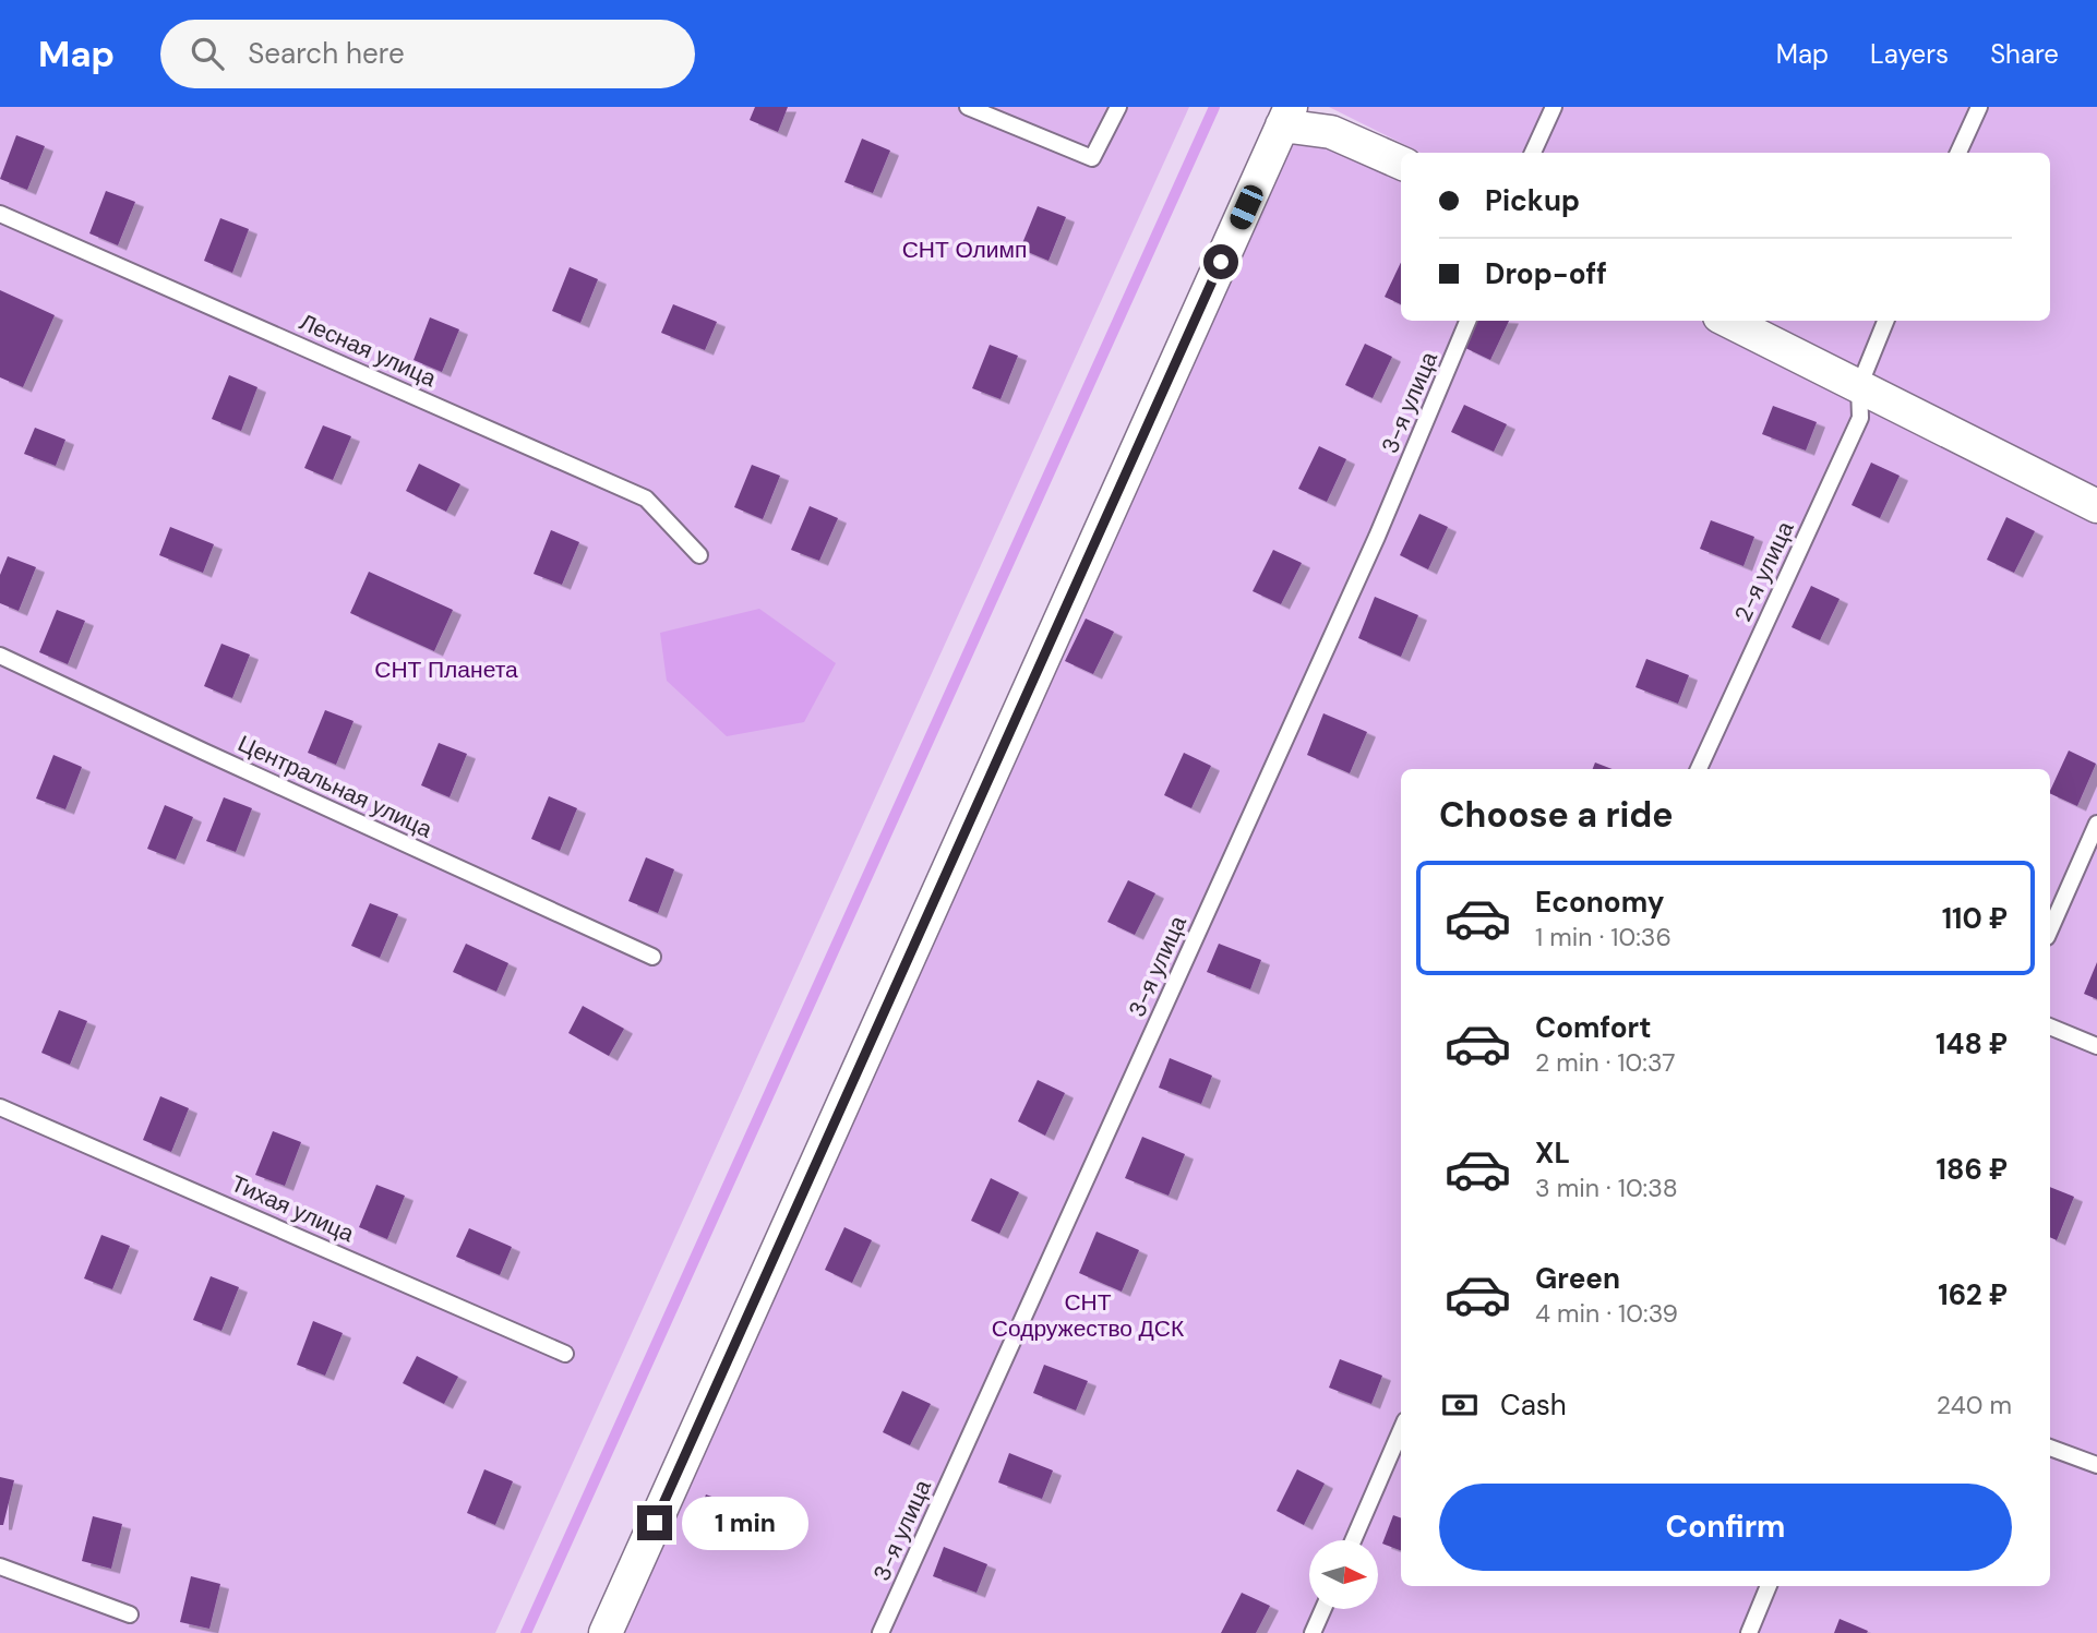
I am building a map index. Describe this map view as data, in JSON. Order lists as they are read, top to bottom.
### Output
{
  "streets": {
    "lane": [
      "Лесная улица",
      "3-я улица",
      "2-я улица",
      "Центральная улица",
      "Тихая улица"
    ]
  },
  "parks": ["СНТ Олимп", "СНТ Планета", "СНТ Содружество ДСК"],
  "north": "right",
  "page": {
    "header": "Map",
    "search": "Search here",
    "nav": ["Map", "Layers", "Share"],
    "banner": ["Pickup", "Drop-off"],
    "heading": "Choose a ride",
    "list": [
      {
        "name": "Economy",
        "note": "1 min · 10:36",
        "value": "110 ₽"
      },
      {
        "name": "Comfort",
        "note": "2 min · 10:37",
        "value": "148 ₽"
      },
      {
        "name": "XL",
        "note": "3 min · 10:38",
        "value": "186 ₽"
      },
      {
        "name": "Green",
        "note": "4 min · 10:39",
        "value": "162 ₽"
      }
    ],
    "pay": ["Cash", "240 m"],
    "buttons": "Confirm",
    "bubble": "1 min"
  }
}
